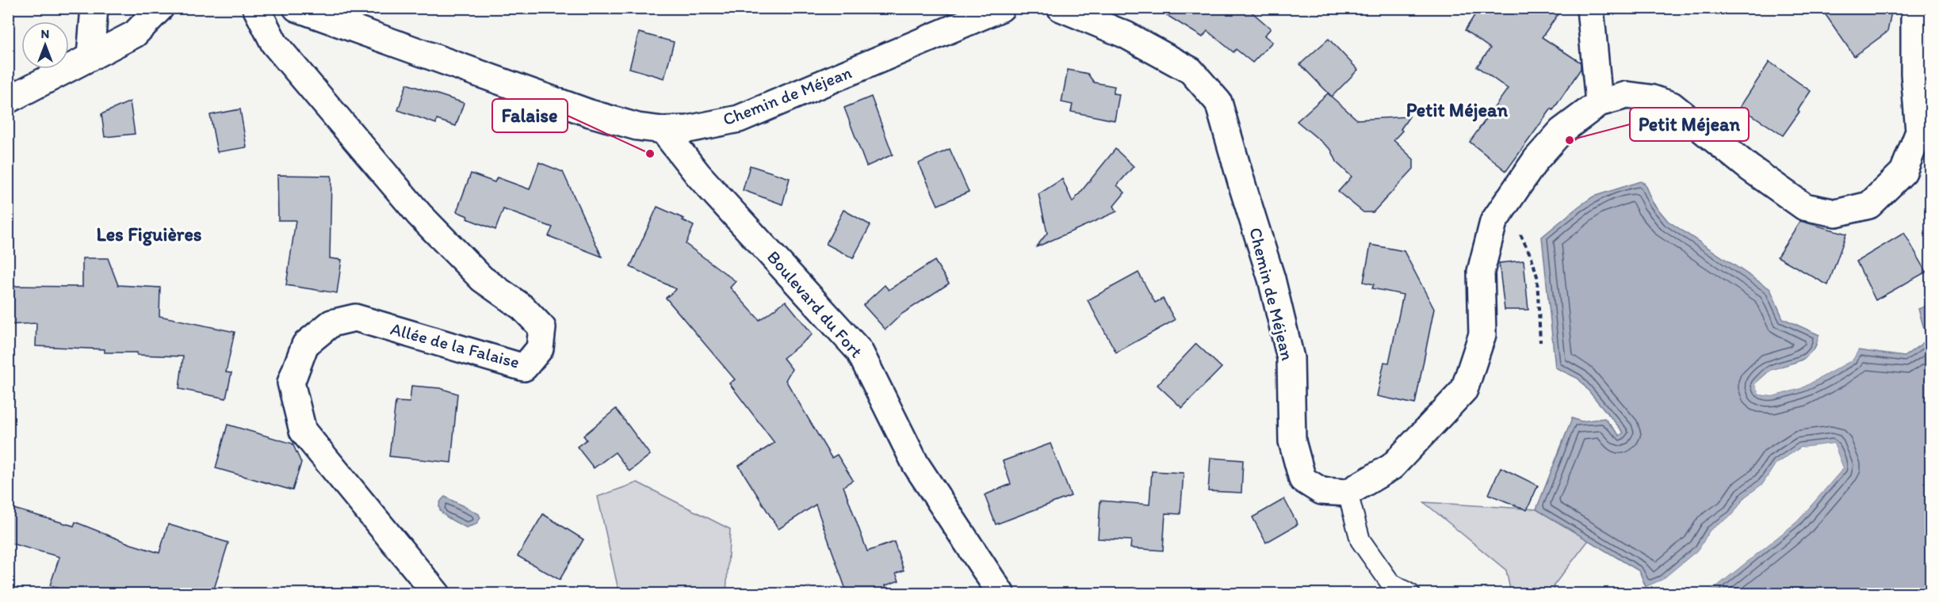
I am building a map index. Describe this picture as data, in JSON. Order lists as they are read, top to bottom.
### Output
{
  "streets": {
    "street": ["Chemin de Méjean", "Boulevard du Fort", "Allée de la Falaise"]
  },
  "crossings": [
    ["Chemin de Méjean", "Boulevard du Fort"]
  ],
  "districts": ["Petit Méjean", "Les Figuières"],
  "places": ["Petit Méjean", "Falaise"],
  "north": "top"
}
